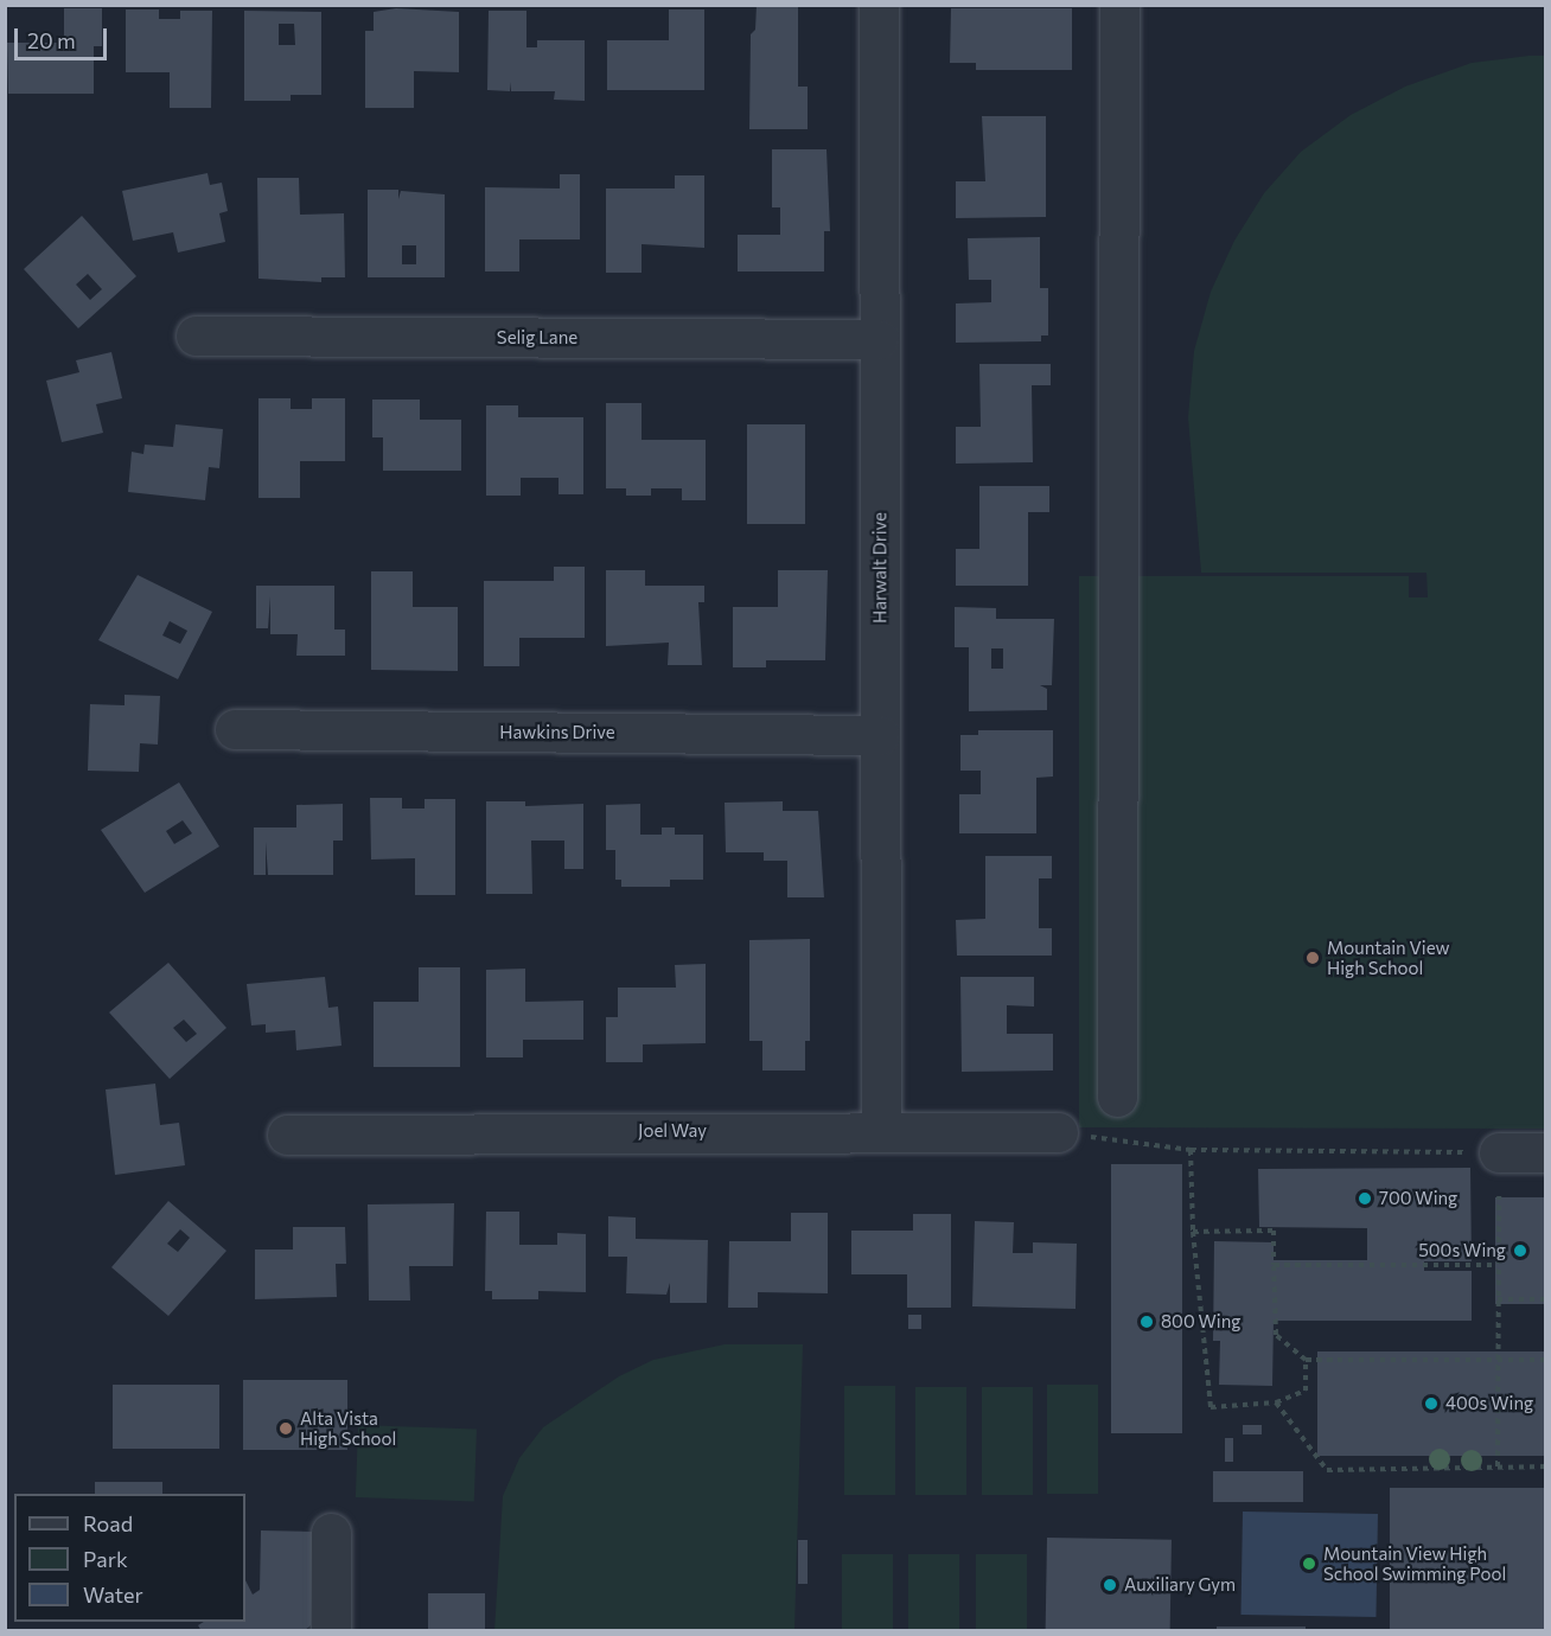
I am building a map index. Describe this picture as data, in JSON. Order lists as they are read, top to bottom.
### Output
{
  "streets": {
    "street": [
      "Selig Lane",
      "Harwalt Drive",
      "Hawkins Drive",
      "Joel Way"
    ]
  },
  "crossings": [
    ["Selig Lane", "Harwalt Drive"],
    ["Harwalt Drive", "Hawkins Drive"],
    ["Harwalt Drive", "Joel Way"]
  ],
  "places": [
    "Mountain View High School",
    "700 Wing",
    "500s Wing",
    "800 Wing",
    "400s Wing",
    "Alta Vista High School",
    "Mountain View High School Swimming Pool",
    "Auxiliary Gym"
  ],
  "legend": ["Road", "Park", "Water"],
  "scale_bar": "20 m"
}
